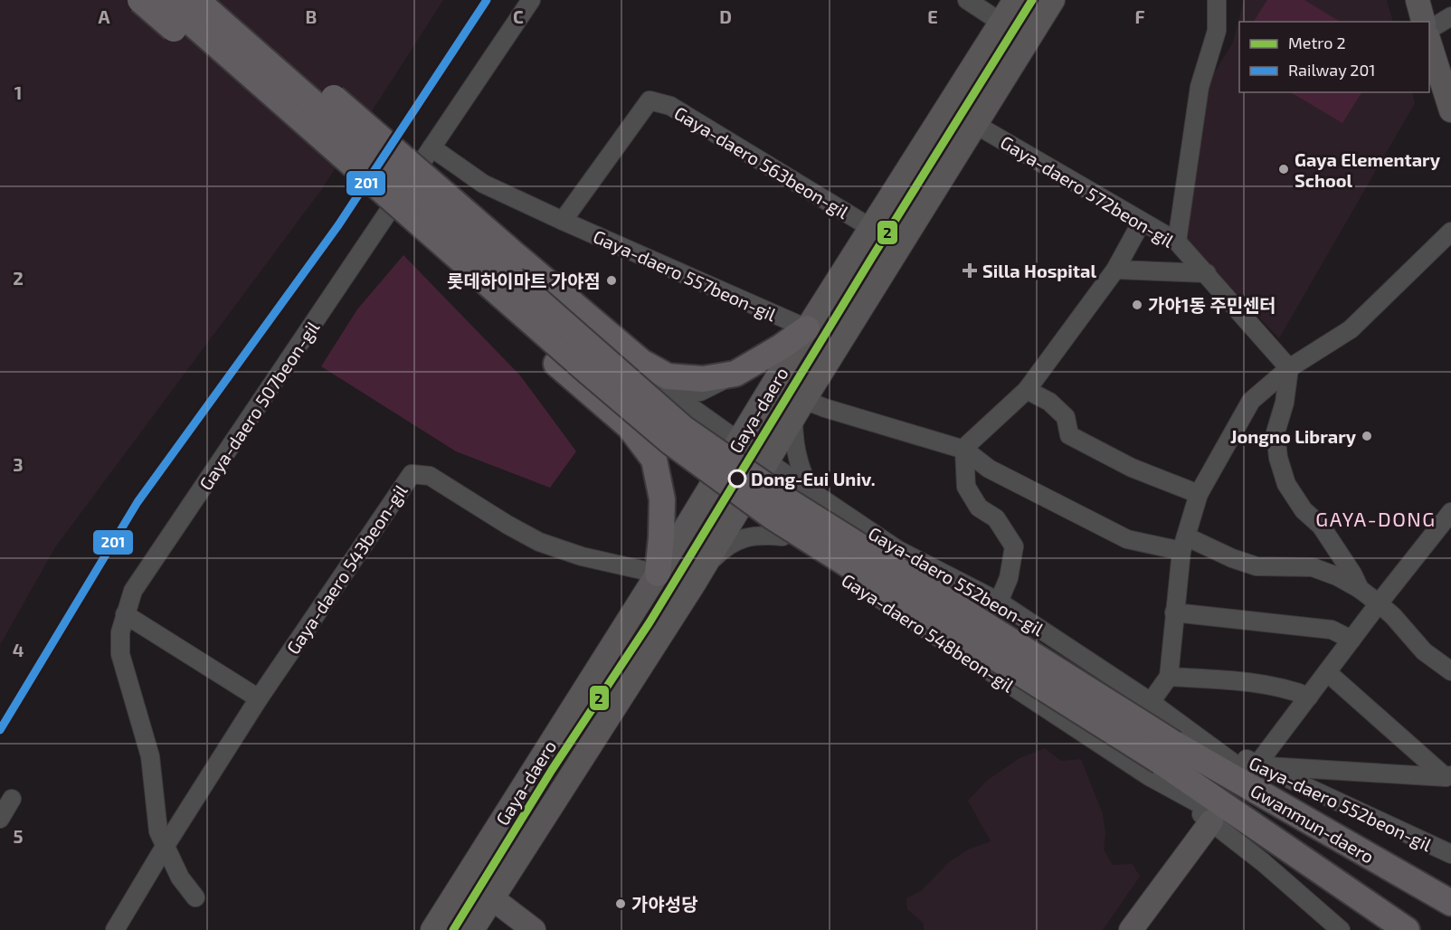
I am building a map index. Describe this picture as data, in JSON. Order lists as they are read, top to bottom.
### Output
{
  "streets": {
    "highway": ["Gwanmun-daero"],
    "main road": ["Gaya-daero"],
    "street": [
      "Gaya-daero 563beon-gil",
      "Gaya-daero 572beon-gil",
      "Gaya-daero 557beon-gil",
      "Gaya-daero 507beon-gil",
      "Gaya-daero 543beon-gil",
      "Gaya-daero 552beon-gil",
      "Gaya-daero 548beon-gil"
    ]
  },
  "crossings": [
    ["Gaya-daero 563beon-gil", "Gaya-daero 557beon-gil"],
    ["Gaya-daero 563beon-gil", "Gaya-daero"],
    ["Gaya-daero 572beon-gil", "Gaya-daero"],
    ["Gaya-daero 557beon-gil", "Gaya-daero 507beon-gil"],
    ["Gaya-daero 557beon-gil", "Gaya-daero"],
    ["Gaya-daero", "Gaya-daero 543beon-gil"],
    ["Gaya-daero", "Gaya-daero 552beon-gil"],
    ["Gaya-daero", "Gaya-daero 548beon-gil"],
    ["Gaya-daero 552beon-gil", "Gwanmun-daero"],
    ["Gaya-daero 548beon-gil", "Gwanmun-daero"]
  ],
  "districts": ["GAYA-DONG"],
  "places": {
    "other": [
      "Gaya Elementary School",
      "롯데하이마트 가야점",
      "가야1동 주민센터",
      "Jongno Library",
      "Dong-Eui Univ.",
      "가야성당"
    ],
    "health": ["Silla Hospital"]
  },
  "lines": ["metro line 2", "rail line 201"],
  "legend": ["Metro 2", "Railway 201"],
  "grid": {
    "columns": [
      "A",
      "B",
      "C",
      "D",
      "E",
      "F"
    ],
    "rows": [
      "1",
      "2",
      "3",
      "4",
      "5"
    ]
  }
}
